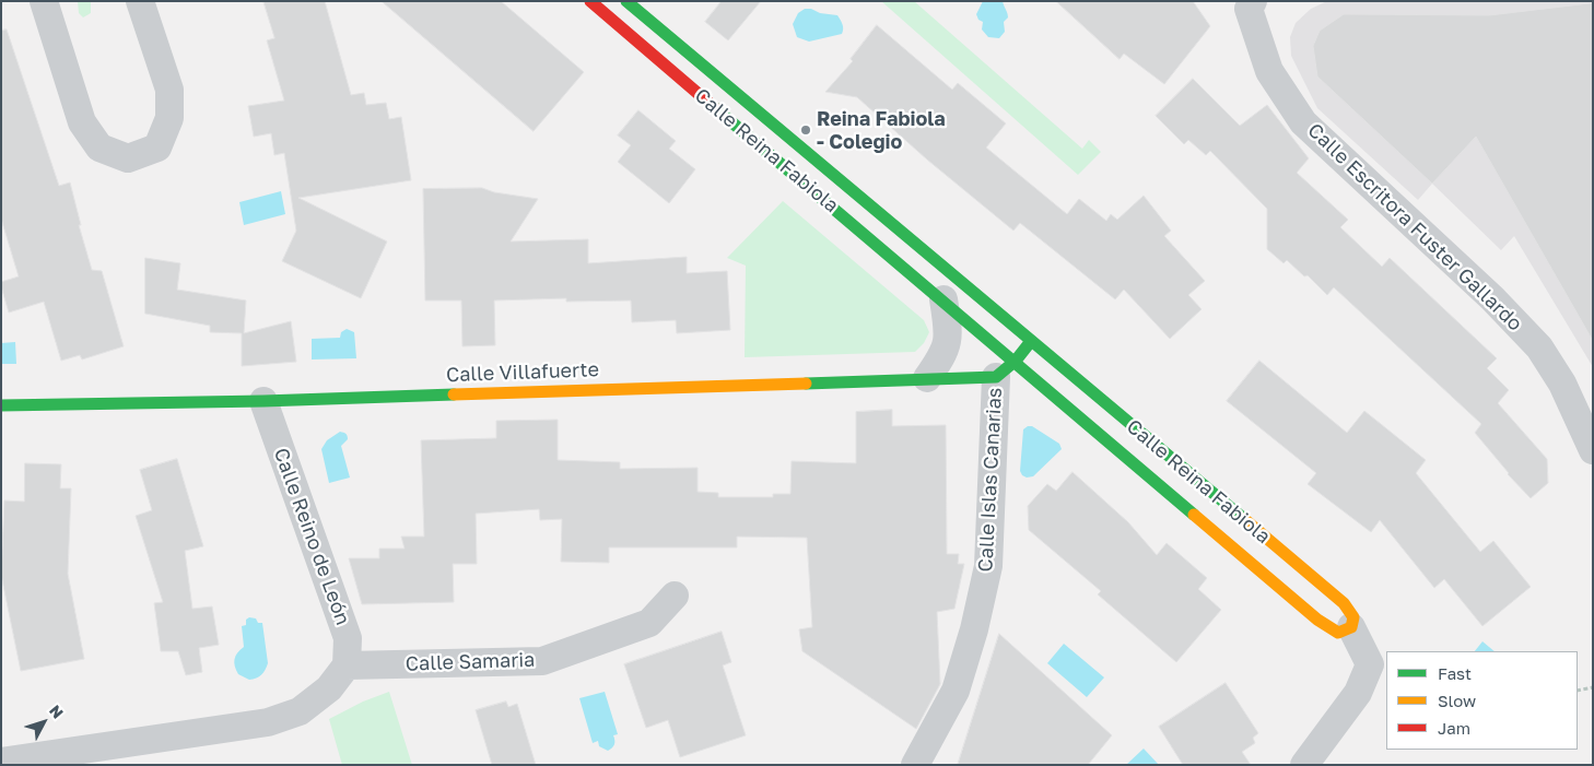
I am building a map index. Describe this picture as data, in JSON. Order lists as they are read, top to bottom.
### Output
{
  "streets": {
    "street": [
      "Calle Reina Fabiola",
      "Calle Escritora Fuster Gallardo",
      "Calle Villafuerte",
      "Calle Islas Canarias",
      "Calle Reino de León",
      "Calle Samaria"
    ]
  },
  "crossings": [
    ["Calle Reina Fabiola", "Calle Villafuerte"],
    ["Calle Reina Fabiola", "Calle Islas Canarias"],
    ["Calle Villafuerte", "Calle Islas Canarias"],
    ["Calle Villafuerte", "Calle Reino de León"],
    ["Calle Reino de León", "Calle Samaria"]
  ],
  "places": ["Reina Fabiola - Colegio"],
  "legend": ["Fast", "Slow", "Jam"],
  "north": "top right"
}
